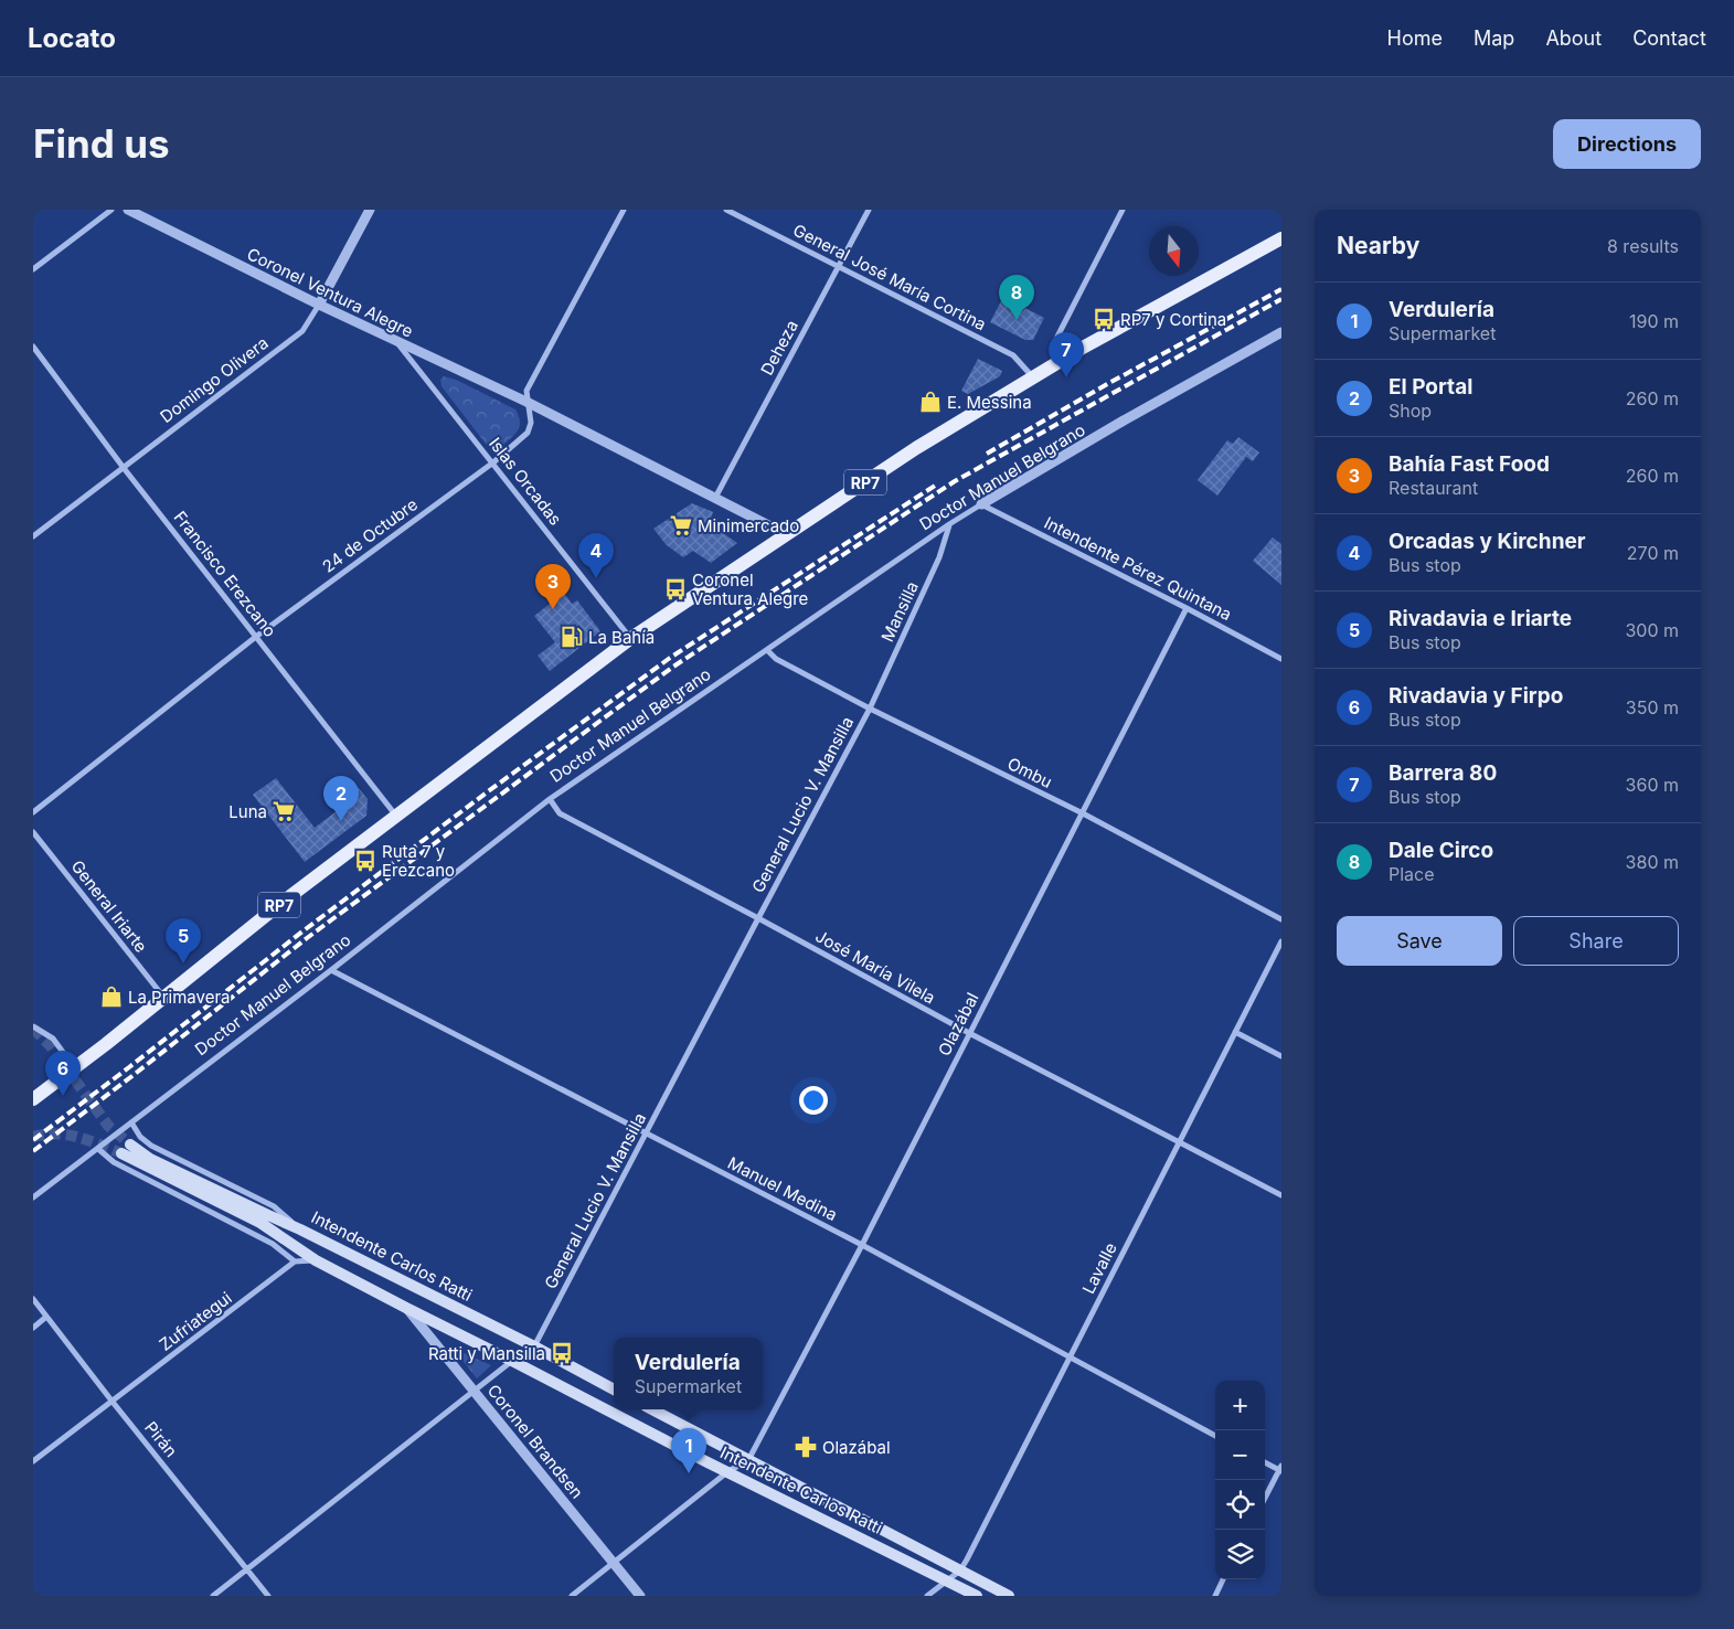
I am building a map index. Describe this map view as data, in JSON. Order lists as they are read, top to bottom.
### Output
{
  "streets": {
    "main road": ["RP7", "Intendente Carlos Ratti"],
    "street": [
      "General José María Cortina",
      "Coronel Ventura Alegre",
      "Deheza",
      "Domingo Olivera",
      "Doctor Manuel Belgrano",
      "Islas Orcadas",
      "24 de Octubre",
      "Intendente Pérez Quintana",
      "Francisco Erezcano",
      "Mansilla",
      "Ombu",
      "General Lucio V. Mansilla",
      "General Iriarte",
      "José María Vilela",
      "Olazábal",
      "Manuel Medina",
      "Lavalle",
      "Zufriategui",
      "Pirán",
      "Coronel Brandsen"
    ]
  },
  "crossings": [
    ["General José María Cortina", "Deheza"],
    ["General José María Cortina", "RP7"],
    ["Coronel Ventura Alegre", "Deheza"],
    ["Coronel Ventura Alegre", "Domingo Olivera"],
    ["Coronel Ventura Alegre", "Islas Orcadas"],
    ["Coronel Ventura Alegre", "RP7"],
    ["Coronel Ventura Alegre", "24 de Octubre"],
    ["Domingo Olivera", "Francisco Erezcano"],
    ["Doctor Manuel Belgrano", "Intendente Pérez Quintana"],
    ["Doctor Manuel Belgrano", "Mansilla"],
    ["Doctor Manuel Belgrano", "Ombu"],
    ["Doctor Manuel Belgrano", "José María Vilela"],
    ["Doctor Manuel Belgrano", "Manuel Medina"],
    ["Doctor Manuel Belgrano", "Intendente Carlos Ratti"],
    ["Islas Orcadas", "RP7"],
    ["Islas Orcadas", "24 de Octubre"],
    ["RP7", "Francisco Erezcano"],
    ["RP7", "General Iriarte"],
    ["24 de Octubre", "Francisco Erezcano"],
    ["Intendente Pérez Quintana", "Olazábal"],
    ["Mansilla", "Ombu"],
    ["Mansilla", "General Lucio V. Mansilla"],
    ["Ombu", "General Lucio V. Mansilla"],
    ["Ombu", "Olazábal"],
    ["General Lucio V. Mansilla", "José María Vilela"],
    ["General Lucio V. Mansilla", "Manuel Medina"],
    ["General Lucio V. Mansilla", "Intendente Carlos Ratti"],
    ["General Lucio V. Mansilla", "Pirán"],
    ["General Lucio V. Mansilla", "Coronel Brandsen"],
    ["José María Vilela", "Olazábal"],
    ["José María Vilela", "Lavalle"],
    ["Olazábal", "Manuel Medina"],
    ["Olazábal", "Intendente Carlos Ratti"],
    ["Manuel Medina", "Lavalle"],
    ["Intendente Carlos Ratti", "Lavalle"],
    ["Intendente Carlos Ratti", "Coronel Brandsen"],
    ["Zufriategui", "Pirán"]
  ],
  "places": {
    "bus stop": [
      "RP7 y Cortina",
      "Coronel Ventura Alegre",
      "Ruta 7 y Erezcano",
      "Ratti y Mansilla"
    ],
    "shop": ["E. Messina", "La Primavera"],
    "supermarket": ["Minimercado", "Luna"],
    "fuel station": ["La Bahía"],
    "pharmacy": ["Olazábal"]
  },
  "north": "bottom",
  "page": {
    "header": "Locato",
    "nav": [
      "Home",
      "Map",
      "About",
      "Contact"
    ],
    "buttons": [
      "Directions",
      ["Save", "Share"]
    ],
    "title": "Find us",
    "heading": ["Nearby", "8 results"],
    "pins": [
      "8",
      "7",
      "4",
      "3",
      "2",
      "5",
      "6",
      "1"
    ],
    "list": [
      {
        "mark": "1",
        "name": "Verdulería",
        "note": "Supermarket",
        "value": "190 m"
      },
      {
        "mark": "2",
        "name": "El Portal",
        "note": "Shop",
        "value": "260 m"
      },
      {
        "mark": "3",
        "name": "Bahía Fast Food",
        "note": "Restaurant",
        "value": "260 m"
      },
      {
        "mark": "4",
        "name": "Orcadas y Kirchner",
        "note": "Bus stop",
        "value": "270 m"
      },
      {
        "mark": "5",
        "name": "Rivadavia e Iriarte",
        "note": "Bus stop",
        "value": "300 m"
      },
      {
        "mark": "6",
        "name": "Rivadavia y Firpo",
        "note": "Bus stop",
        "value": "350 m"
      },
      {
        "mark": "7",
        "name": "Barrera 80",
        "note": "Bus stop",
        "value": "360 m"
      },
      {
        "mark": "8",
        "name": "Dale Circo",
        "note": "Place",
        "value": "380 m"
      }
    ],
    "popup": ["Verdulería", "Supermarket"],
    "map_buttons": ["+", "−"]
  }
}
